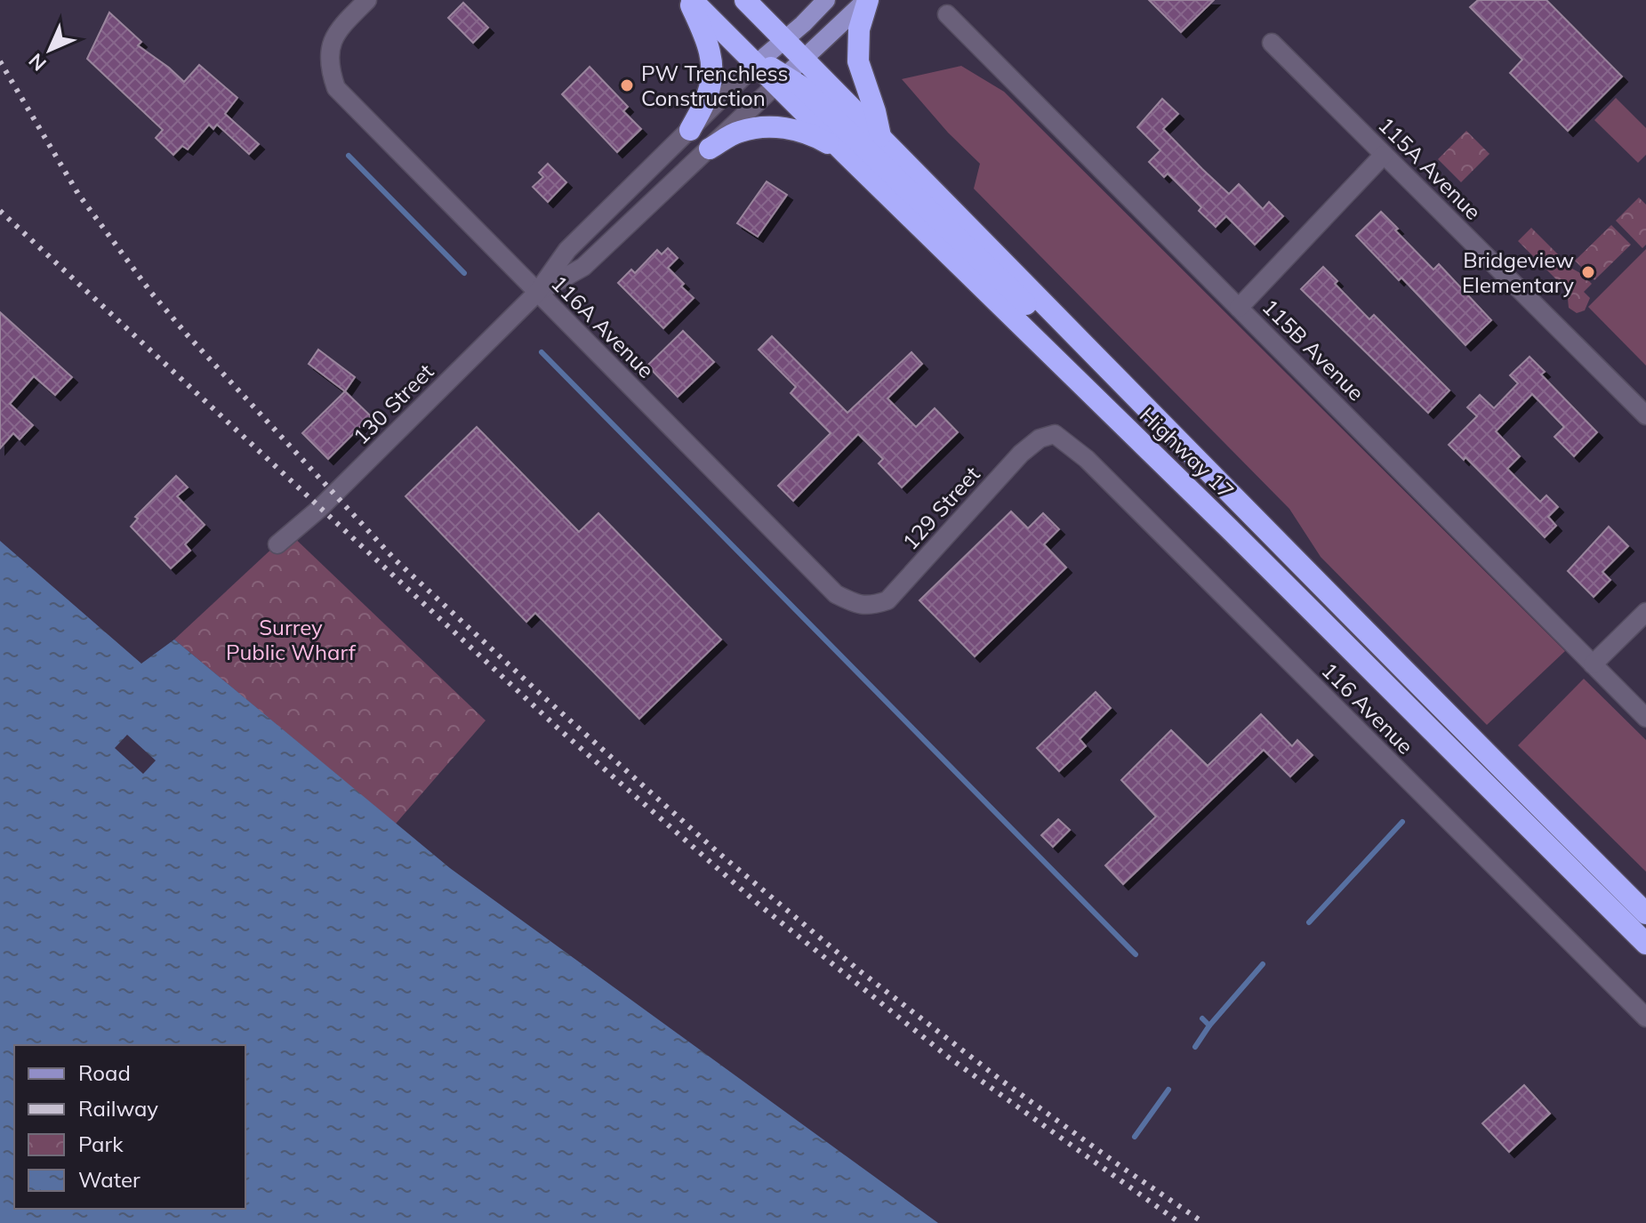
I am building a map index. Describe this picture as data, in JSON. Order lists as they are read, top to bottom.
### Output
{
  "streets": {
    "highway": ["Highway 17"],
    "street": [
      "115A Avenue",
      "116A Avenue",
      "115B Avenue",
      "130 Street",
      "129 Street",
      "116 Avenue"
    ]
  },
  "crossings": [
    ["116A Avenue", "130 Street"],
    ["116A Avenue", "129 Street"],
    ["130 Street", "Highway 17"],
    ["129 Street", "116 Avenue"]
  ],
  "parks": ["Surrey Public Wharf"],
  "places": ["PW Trenchless Construction", "Bridgeview Elementary"],
  "legend": [
    "Road",
    "Railway",
    "Park",
    "Water"
  ],
  "north": "bottom left"
}
